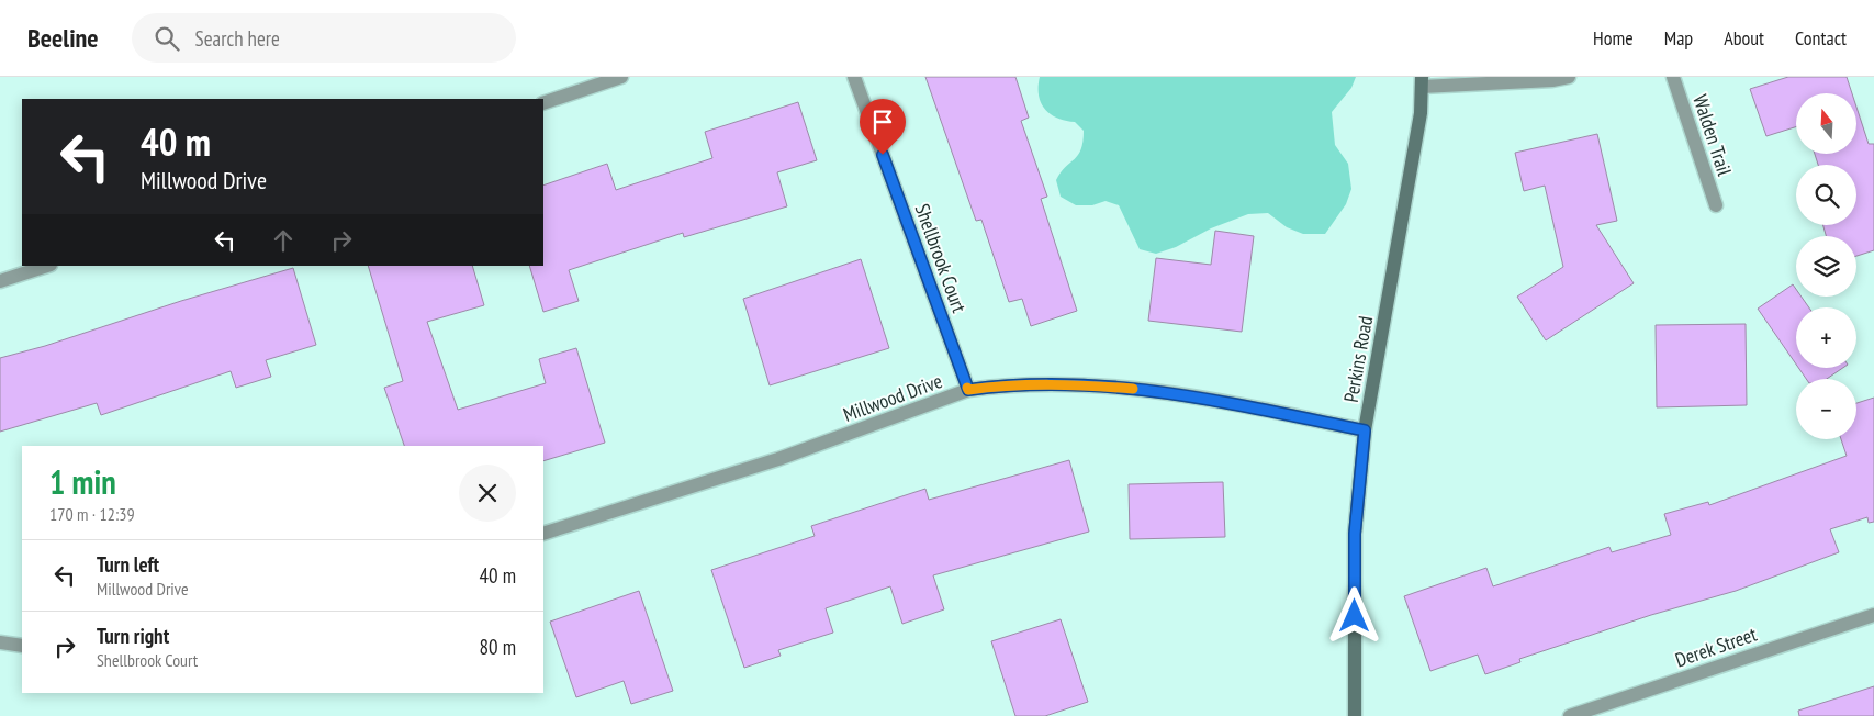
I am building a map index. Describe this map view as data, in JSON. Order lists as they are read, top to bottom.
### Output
{
  "streets": {
    "main road": ["Perkins Road"],
    "street": [
      "Walden Trail",
      "Shellbrook Court",
      "Millwood Drive",
      "Derek Street"
    ]
  },
  "crossings": [
    ["Shellbrook Court", "Millwood Drive"],
    ["Perkins Road", "Millwood Drive"]
  ],
  "north": "top",
  "page": {
    "header": "Beeline",
    "search": "Search here",
    "nav": [
      "Home",
      "Map",
      "About",
      "Contact"
    ],
    "map_buttons": ["+", "−"],
    "turn": ["40 m", "Millwood Drive"],
    "heading": ["1 min", "170 m · 12:39"],
    "list": [
      {
        "name": "Turn left",
        "note": "Millwood Drive",
        "value": "40 m"
      },
      {
        "name": "Turn right",
        "note": "Shellbrook Court",
        "value": "80 m"
      }
    ]
  }
}
